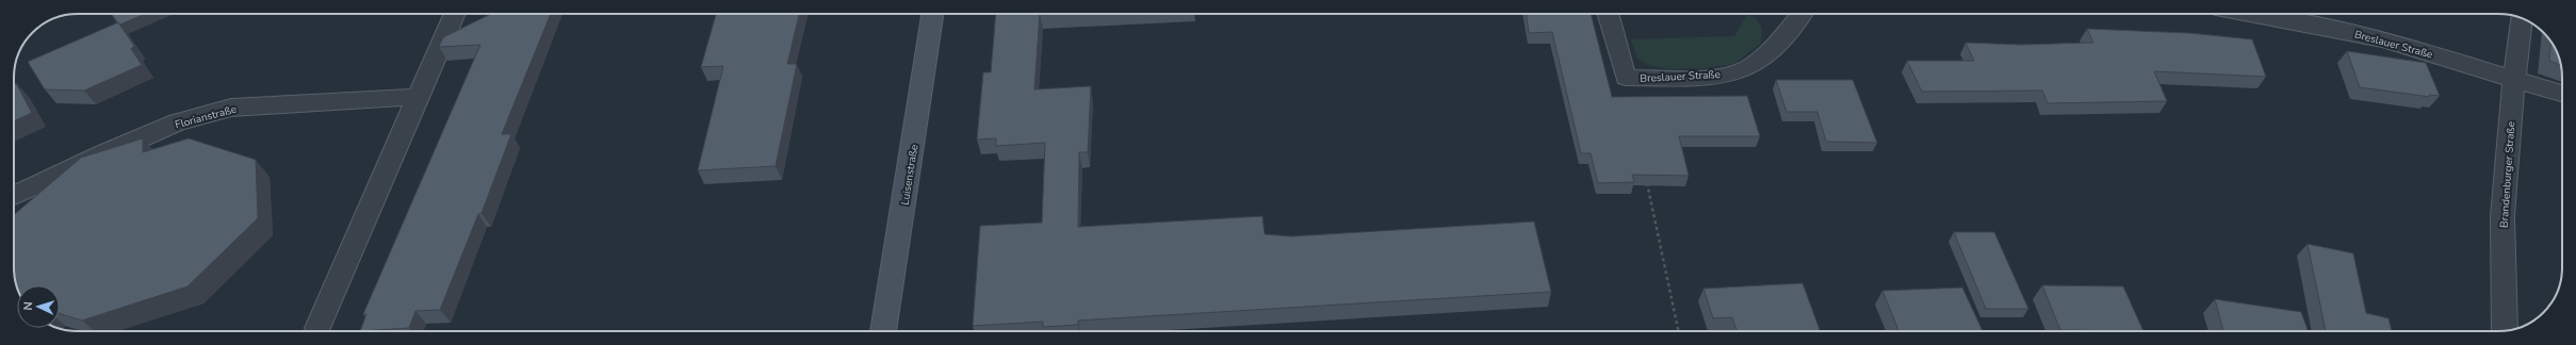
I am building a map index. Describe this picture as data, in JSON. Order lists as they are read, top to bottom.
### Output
{
  "streets": {
    "main road": ["Luisenstraße"],
    "street": ["Breslauer Straße", "Florianstraße", "Brandenburger Straße"]
  },
  "crossings": [
    ["Breslauer Straße", "Brandenburger Straße"]
  ],
  "north": "left"
}
